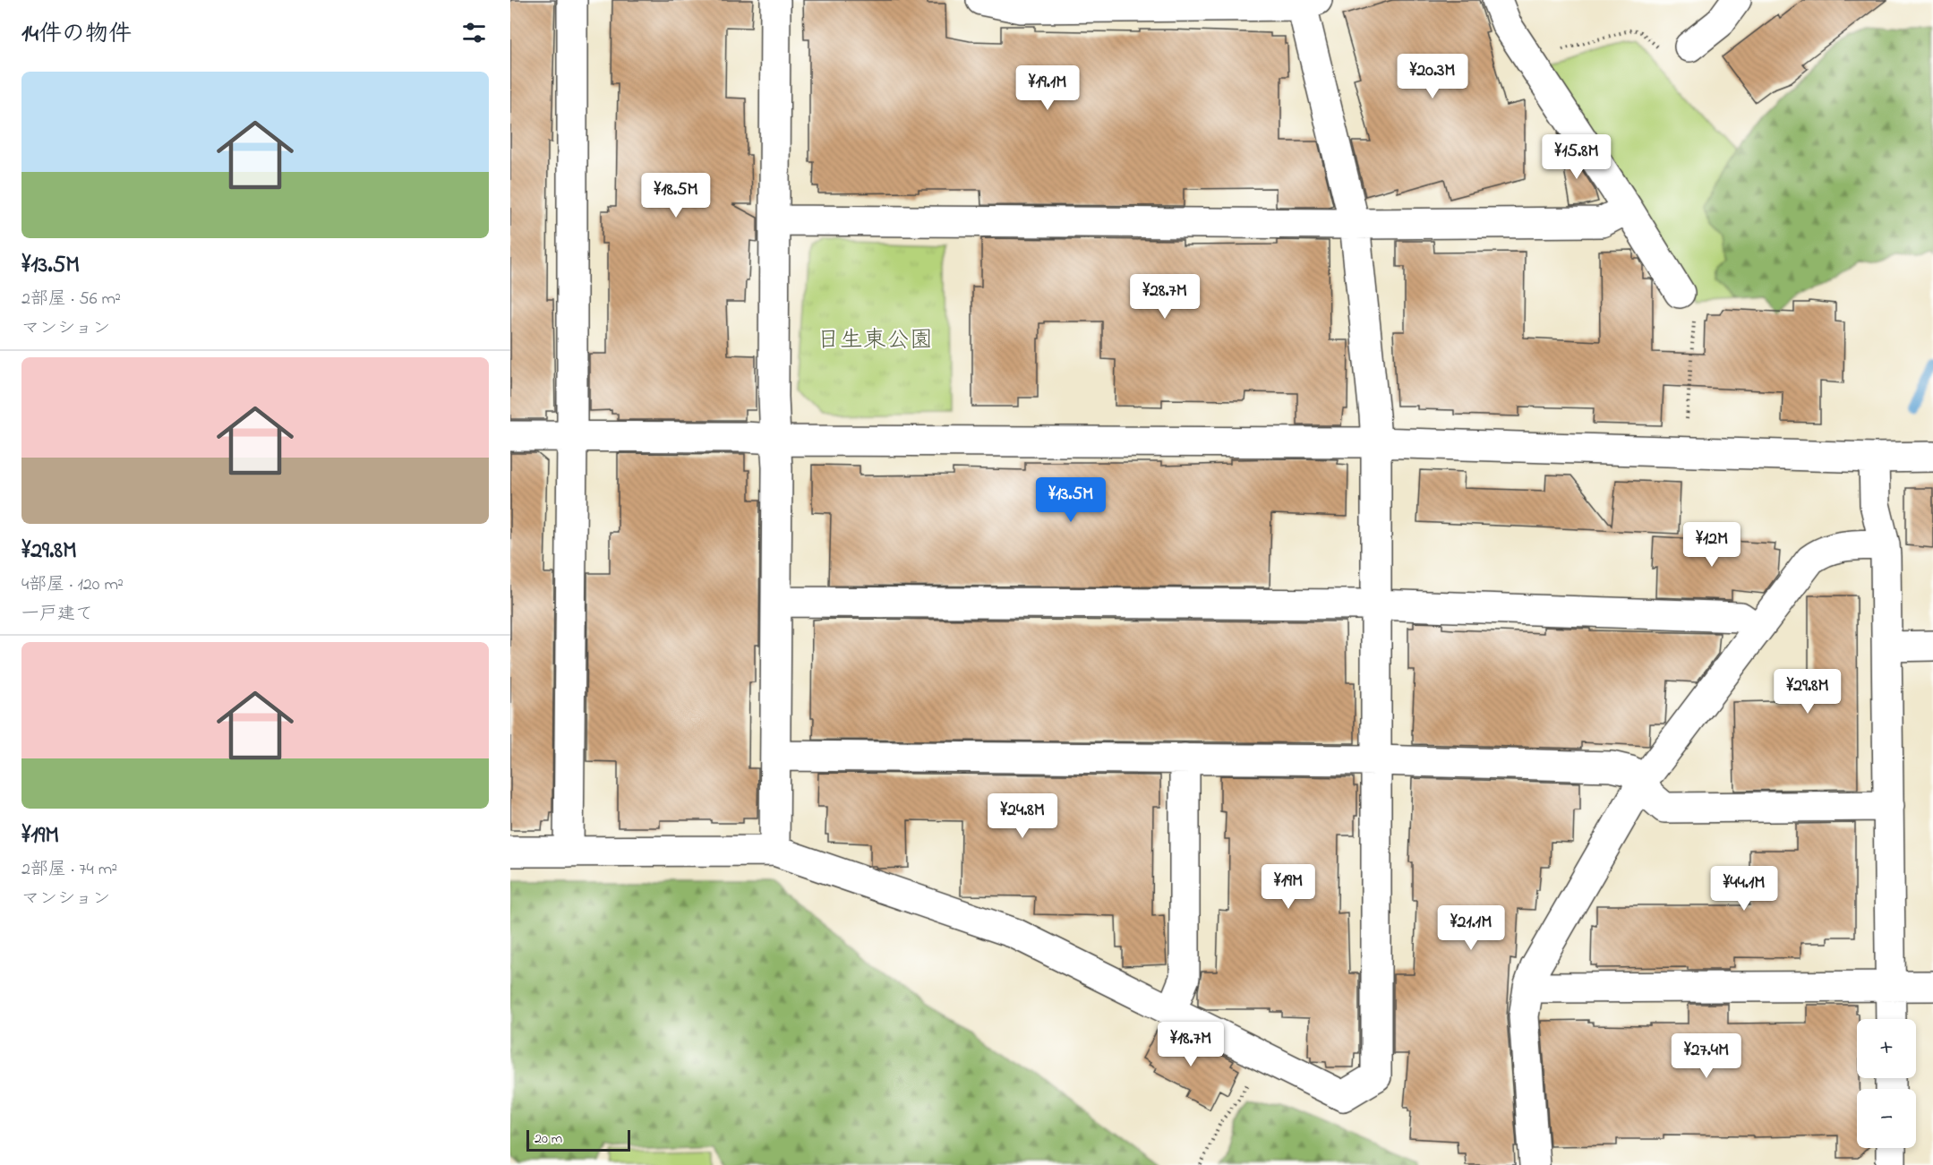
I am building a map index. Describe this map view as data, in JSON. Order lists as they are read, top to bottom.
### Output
{
  "parks": ["日生東公園"],
  "scale_bar": "20 m",
  "page": {
    "heading": "14件の物件",
    "price": [
      "¥20.3M",
      "¥19.1M",
      "¥15.8M",
      "¥18.5M",
      "¥28.7M",
      "¥13.5M",
      "¥12M",
      "¥29.8M",
      "¥24.8M",
      "¥19M",
      "¥44.1M",
      "¥21.1M",
      "¥18.7M",
      "¥27.4M"
    ],
    "list": [
      {
        "name": "¥13.5M",
        "note": "2部屋 · 56 m² · マンション"
      },
      {
        "name": "¥29.8M",
        "note": "4部屋 · 120 m² · 一戸建て"
      },
      {
        "name": "¥19M",
        "note": "2部屋 · 74 m² · マンション"
      }
    ],
    "map_buttons": ["+", "−"],
    "scale": "20 m"
  }
}
